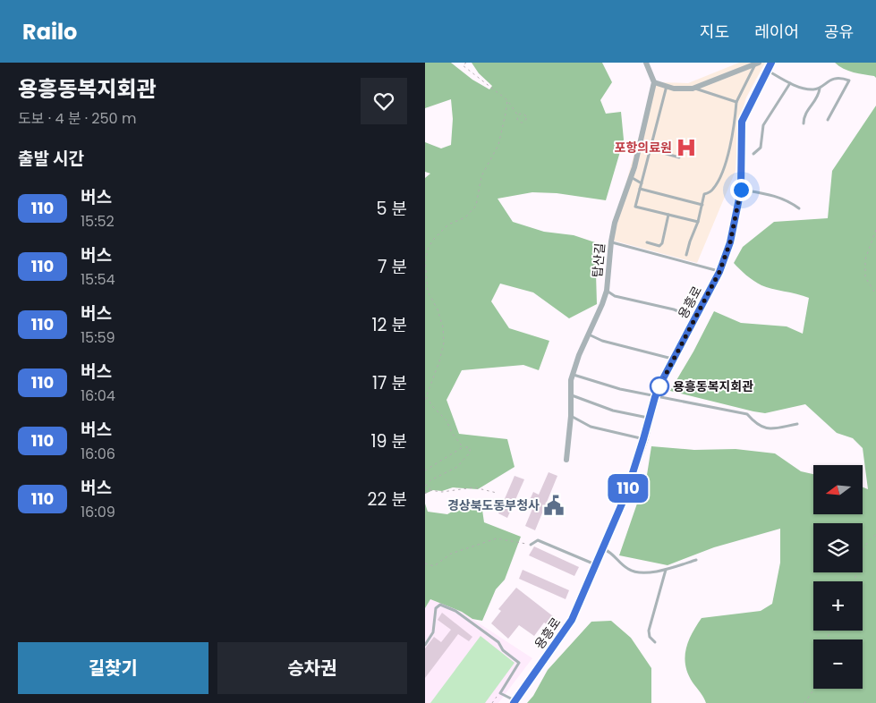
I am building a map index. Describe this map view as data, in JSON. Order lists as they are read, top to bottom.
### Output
{
  "streets": {
    "street": ["탑산길", "용흥로"]
  },
  "places": {
    "hospital": ["포항의료원"],
    "other": ["용흥동복지회관"],
    "public building": ["경상북도동부청사"]
  },
  "lines": ["bus line 110"],
  "north": "left",
  "page": {
    "header": "Railo",
    "nav": ["지도", "레이어", "공유"],
    "heading": [
      ["용흥동복지회관", "도보 · 4 분 · 250 m"],
      "출발 시간"
    ],
    "on_map": "110",
    "list": [
      {
        "mark": "110",
        "name": "버스",
        "note": "15:52",
        "value": "5 분"
      },
      {
        "mark": "110",
        "name": "버스",
        "note": "15:54",
        "value": "7 분"
      },
      {
        "mark": "110",
        "name": "버스",
        "note": "15:59",
        "value": "12 분"
      },
      {
        "mark": "110",
        "name": "버스",
        "note": "16:04",
        "value": "17 분"
      },
      {
        "mark": "110",
        "name": "버스",
        "note": "16:06",
        "value": "19 분"
      },
      {
        "mark": "110",
        "name": "버스",
        "note": "16:09",
        "value": "22 분"
      }
    ],
    "map_buttons": ["+", "−"],
    "buttons": ["길찾기", "승차권"]
  }
}
